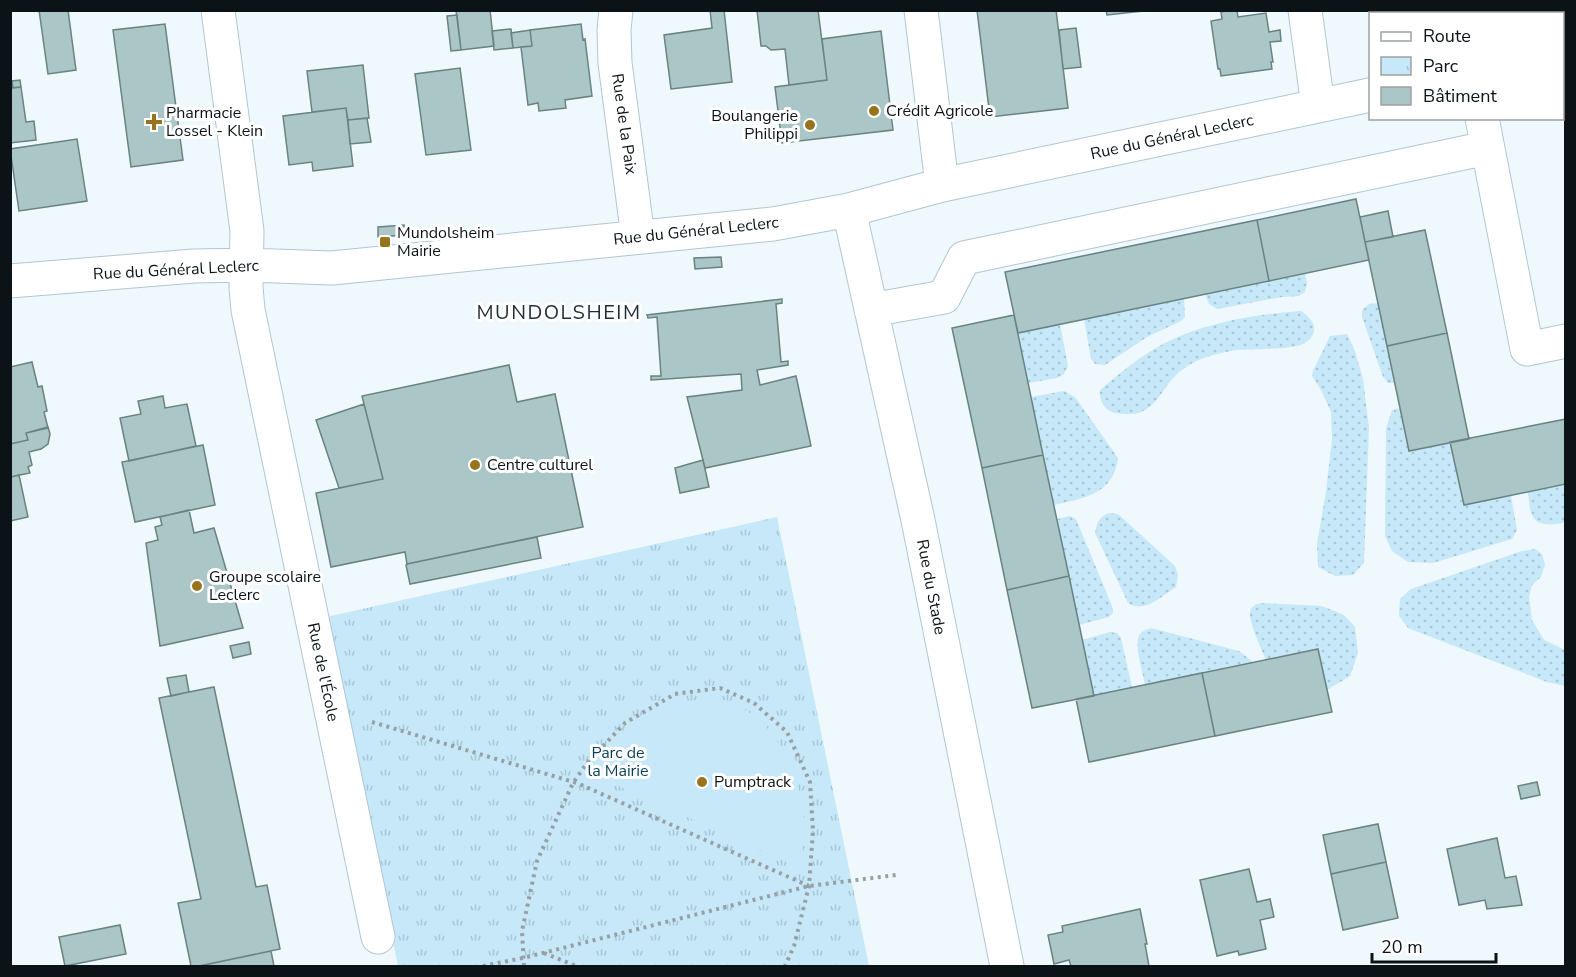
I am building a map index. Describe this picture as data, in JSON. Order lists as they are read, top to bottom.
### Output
{
  "streets": {
    "street": [
      "Rue de la Paix",
      "Rue du Général Leclerc",
      "Rue du Stade",
      "Rue de l'École"
    ]
  },
  "crossings": [
    ["Rue de la Paix", "Rue du Général Leclerc"],
    ["Rue du Général Leclerc", "Rue du Stade"],
    ["Rue du Général Leclerc", "Rue de l'École"]
  ],
  "districts": ["MUNDOLSHEIM"],
  "parks": ["Parc de la Mairie"],
  "places": {
    "other": [
      "Crédit Agricole",
      "Boulangerie Philippi",
      "Centre culturel",
      "Groupe scolaire Leclerc",
      "Pumptrack"
    ],
    "health": ["Pharmacie Lossel - Klein"],
    "transit": ["Mundolsheim Mairie"]
  },
  "legend": ["Route", "Parc", "Bâtiment"],
  "scale_bar": "20 m"
}
